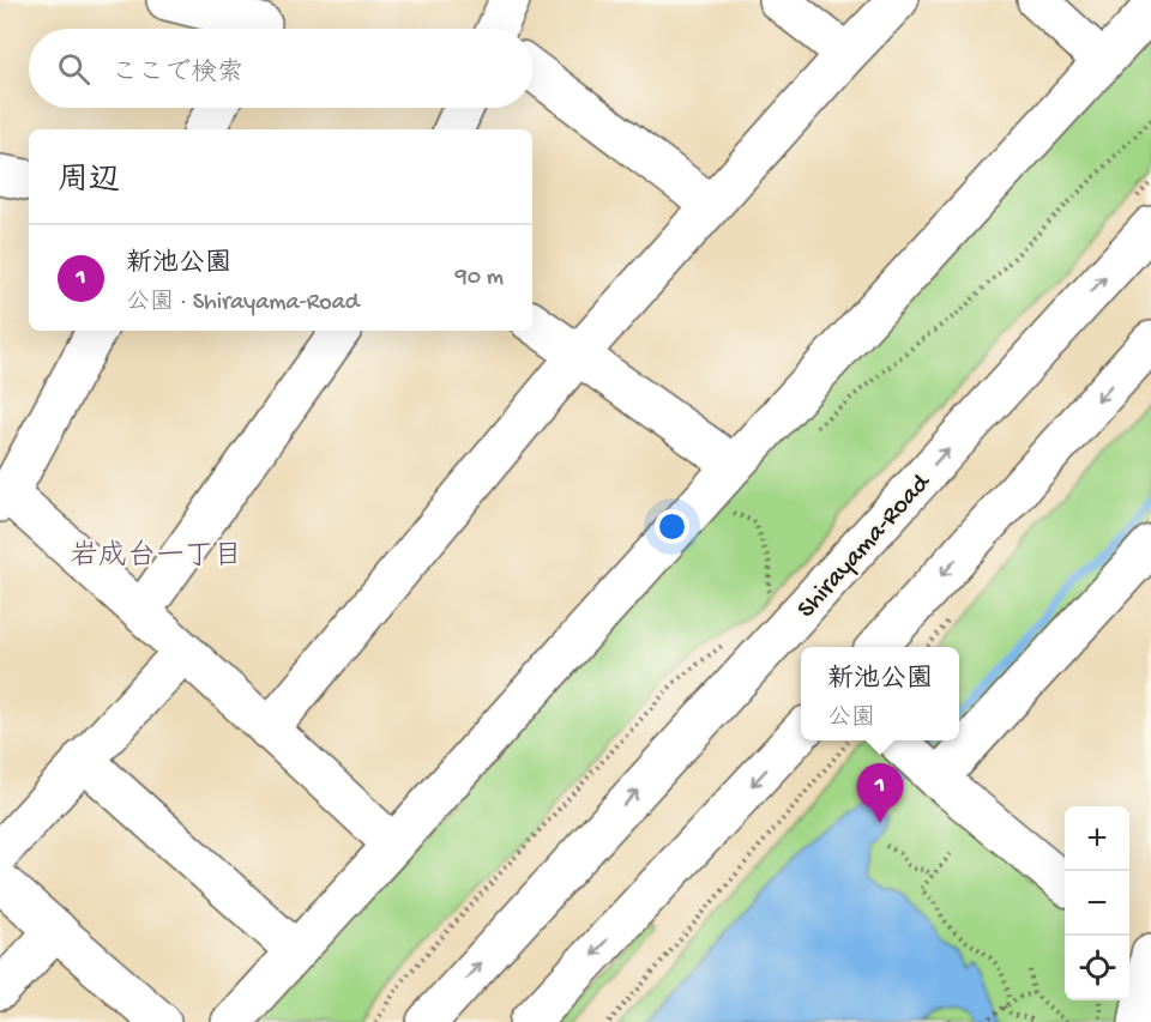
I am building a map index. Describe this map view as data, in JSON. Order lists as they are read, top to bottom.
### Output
{
  "streets": {
    "street": ["Shirayama-Road"]
  },
  "districts": ["岩成台一丁目"],
  "page": {
    "search": "ここで検索",
    "heading": "周辺",
    "list": [
      {
        "mark": "1",
        "name": "新池公園",
        "note": "公園 · Shirayama-Road",
        "value": "90 m"
      }
    ],
    "popup": ["新池公園", "公園"],
    "pins": "1",
    "map_buttons": ["+", "−"]
  }
}
